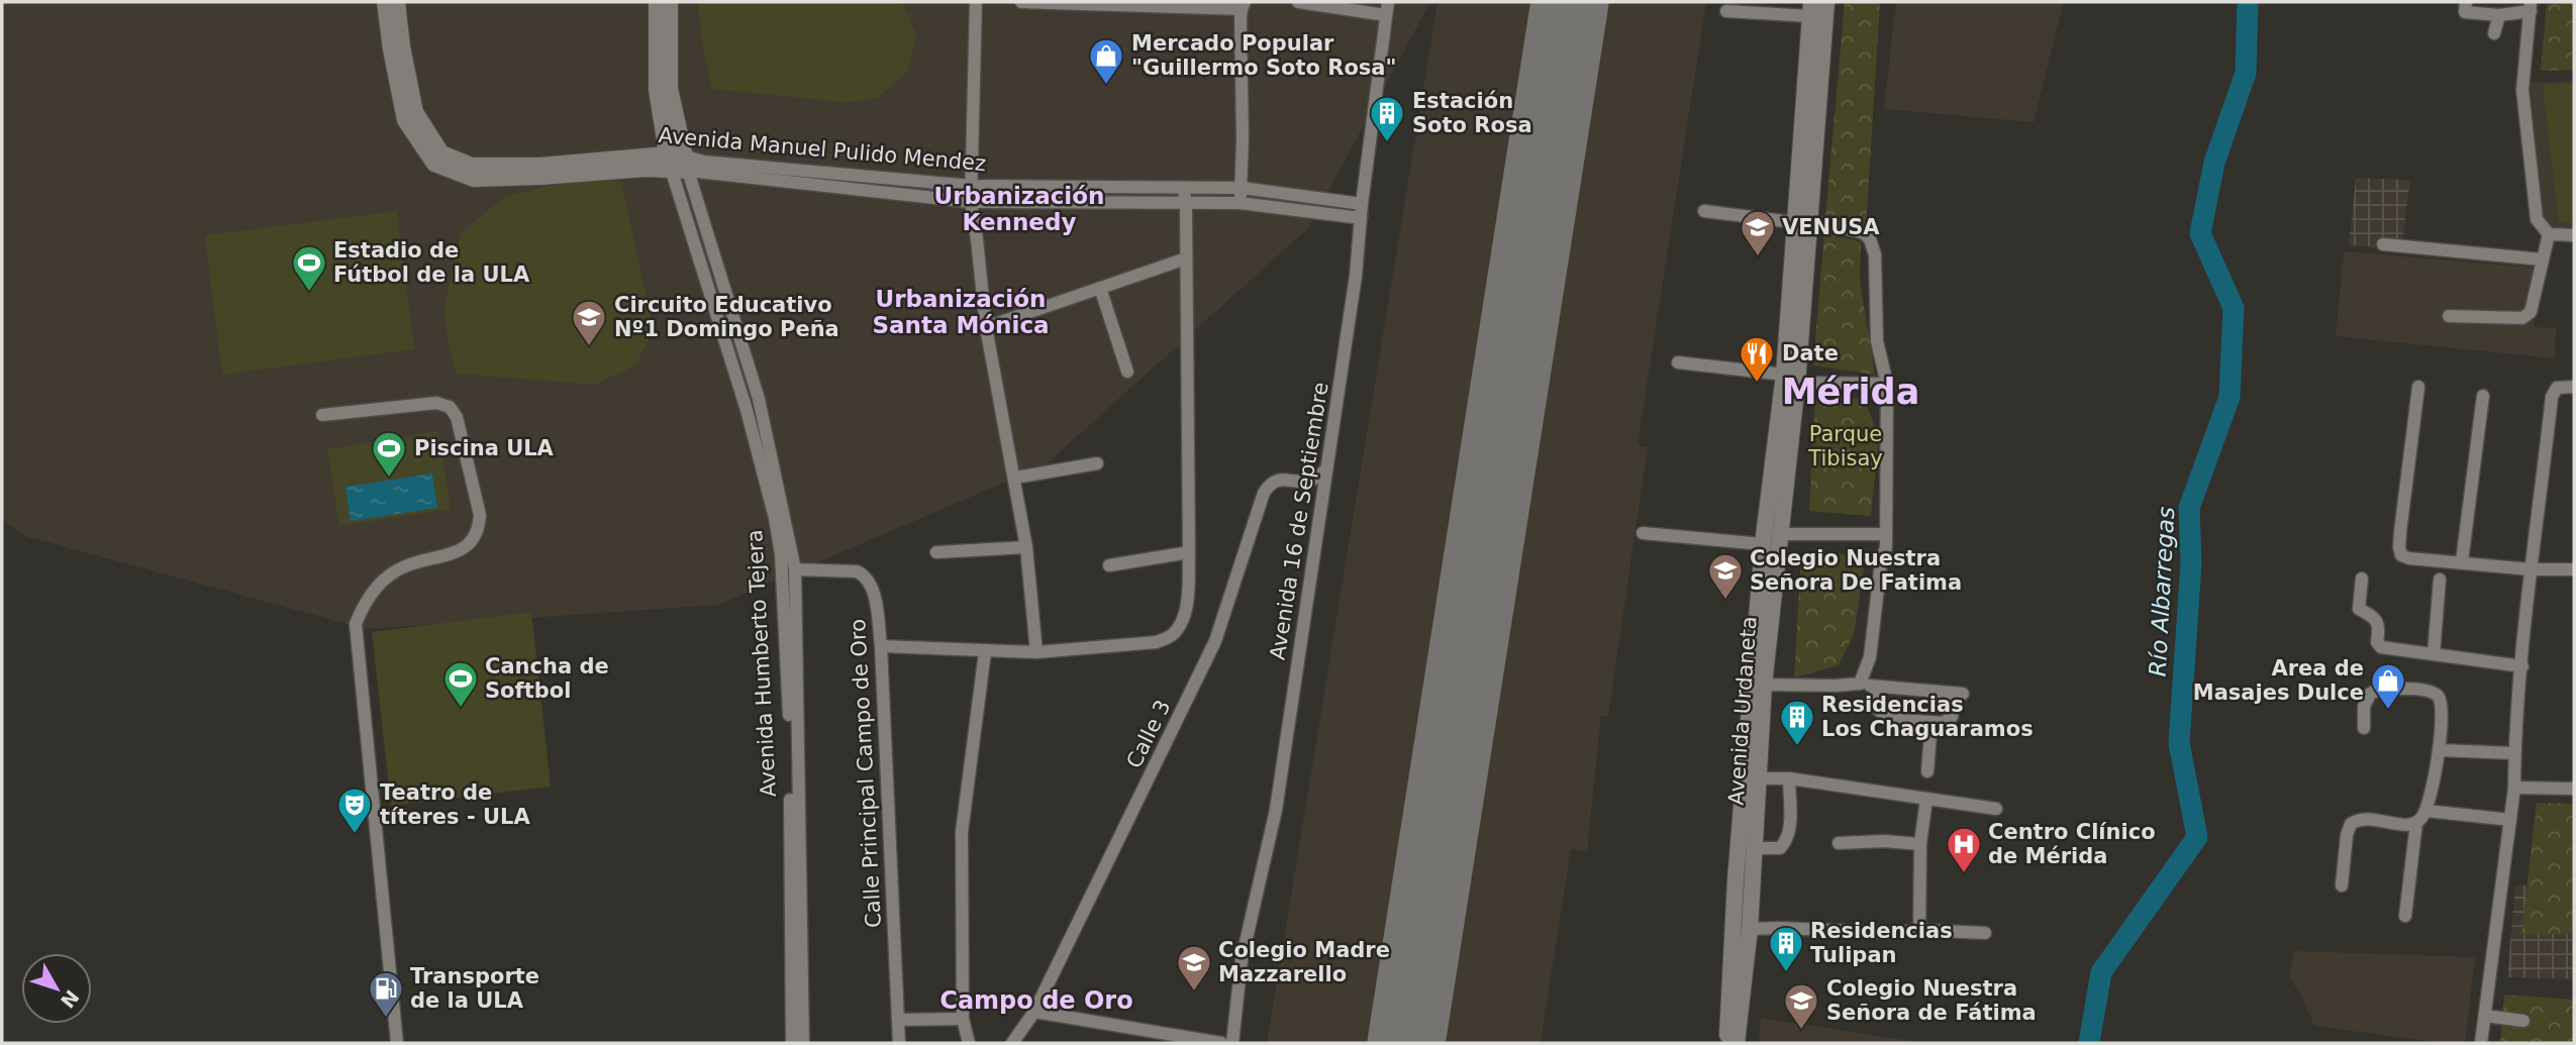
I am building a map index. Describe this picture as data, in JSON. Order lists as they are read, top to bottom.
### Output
{
  "streets": {
    "street": [
      "Avenida Manuel Pulido Mendez",
      "Avenida 16 de Septiembre",
      "Avenida Humberto Tejera",
      "Avenida Urdaneta",
      "Calle 3",
      "Calle Principal Campo de Oro"
    ]
  },
  "crossings": [
    ["Avenida Manuel Pulido Mendez", "Avenida 16 de Septiembre"],
    ["Avenida Manuel Pulido Mendez", "Avenida Humberto Tejera"],
    ["Avenida 16 de Septiembre", "Calle 3"],
    ["Avenida Humberto Tejera", "Calle Principal Campo de Oro"]
  ],
  "districts": [
    "Urbanización Kennedy",
    "Urbanización Santa Mónica",
    "Mérida",
    "Campo de Oro"
  ],
  "water": ["Río Albarregas"],
  "parks": ["Parque Tibisay"],
  "places": {
    "shop": ["Mercado Popular \"Guillermo Soto Rosa\"", "Area de Masajes Dulce"],
    "building": ["Estación Soto Rosa", "Residencias Los Chaguaramos", "Residencias Tulipan"],
    "school or university": [
      "VENUSA",
      "Circuito Educativo Nº1 Domingo Peña",
      "Colegio Nuestra Señora De Fatima",
      "Colegio Madre Mazzarello",
      "Colegio Nuestra Señora de Fátima"
    ],
    "sports": ["Estadio de Fútbol de la ULA", "Piscina ULA", "Cancha de Softbol"],
    "restaurant": ["Date"],
    "theatre": ["Teatro de títeres - ULA"],
    "hospital": ["Centro Clínico de Mérida"],
    "fuel station": ["Transporte de la ULA"]
  },
  "north": "bottom right"
}
